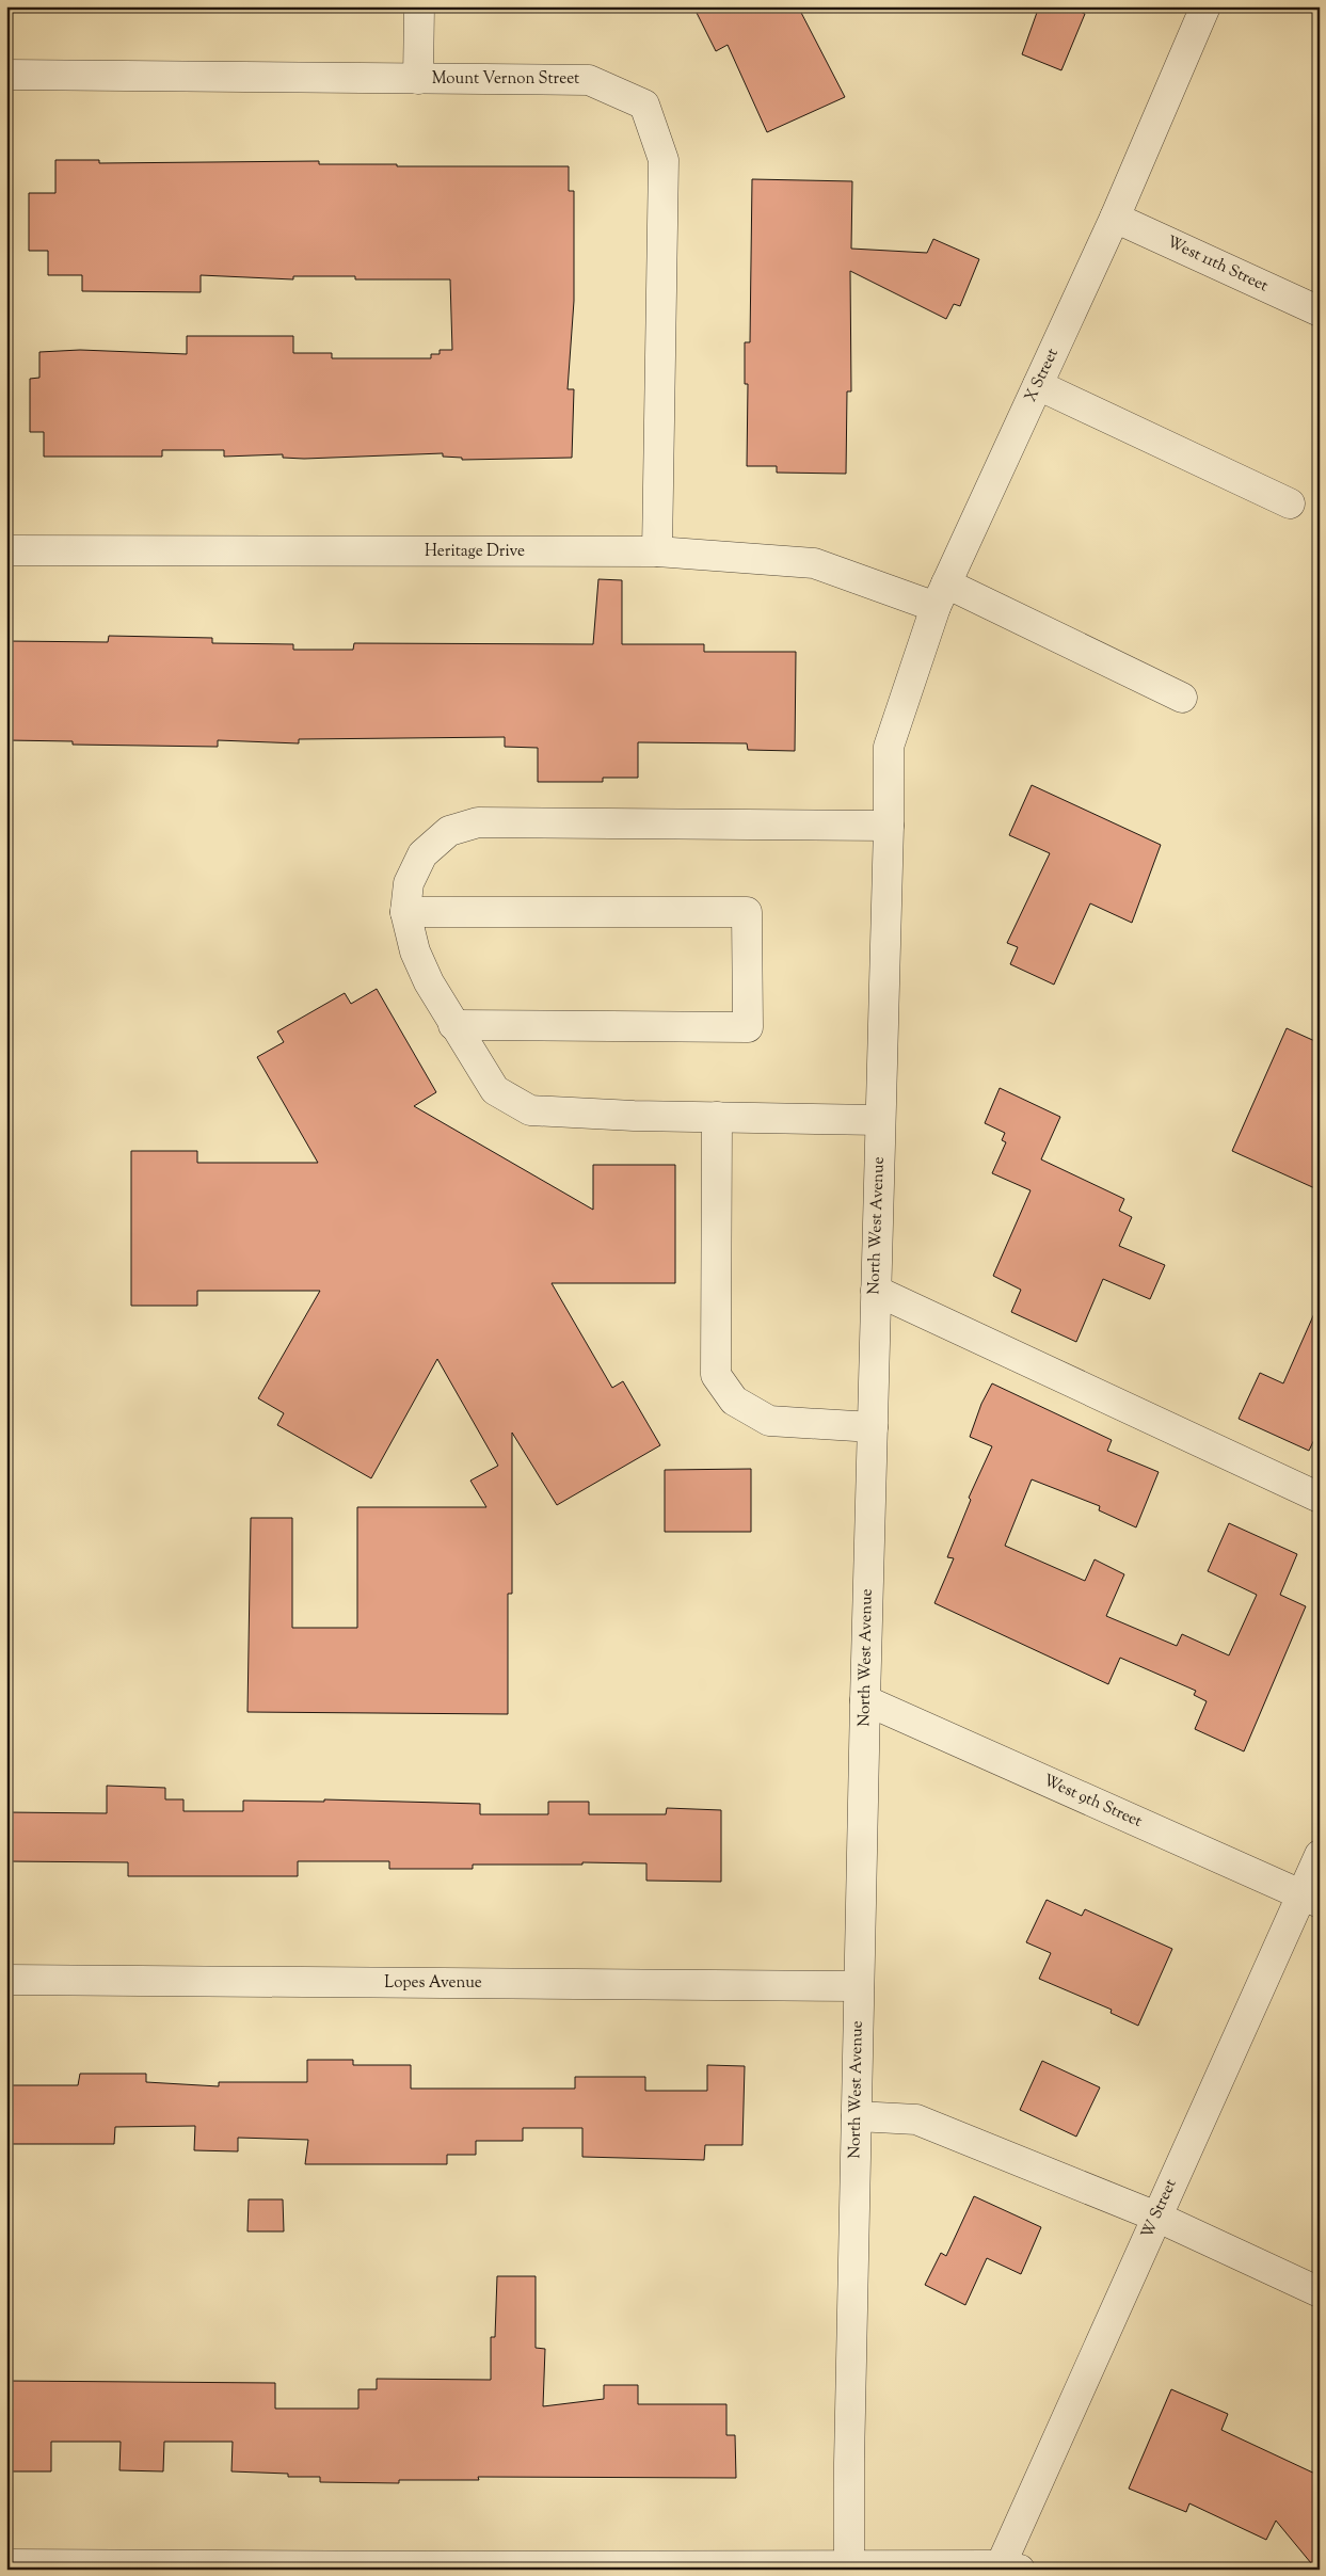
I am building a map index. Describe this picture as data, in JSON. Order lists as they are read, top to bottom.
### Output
{
  "streets": {
    "street": [
      "Mount Vernon Street",
      "West 11th Street",
      "X Street",
      "Heritage Drive",
      "North West Avenue",
      "West 9th Street",
      "Lopes Avenue",
      "W Street"
    ]
  },
  "crossings": [
    ["Mount Vernon Street", "Heritage Drive"],
    ["West 11th Street", "X Street"],
    ["X Street", "Heritage Drive"],
    ["X Street", "North West Avenue"],
    ["North West Avenue", "West 9th Street"],
    ["North West Avenue", "Lopes Avenue"],
    ["West 9th Street", "W Street"]
  ]
}
